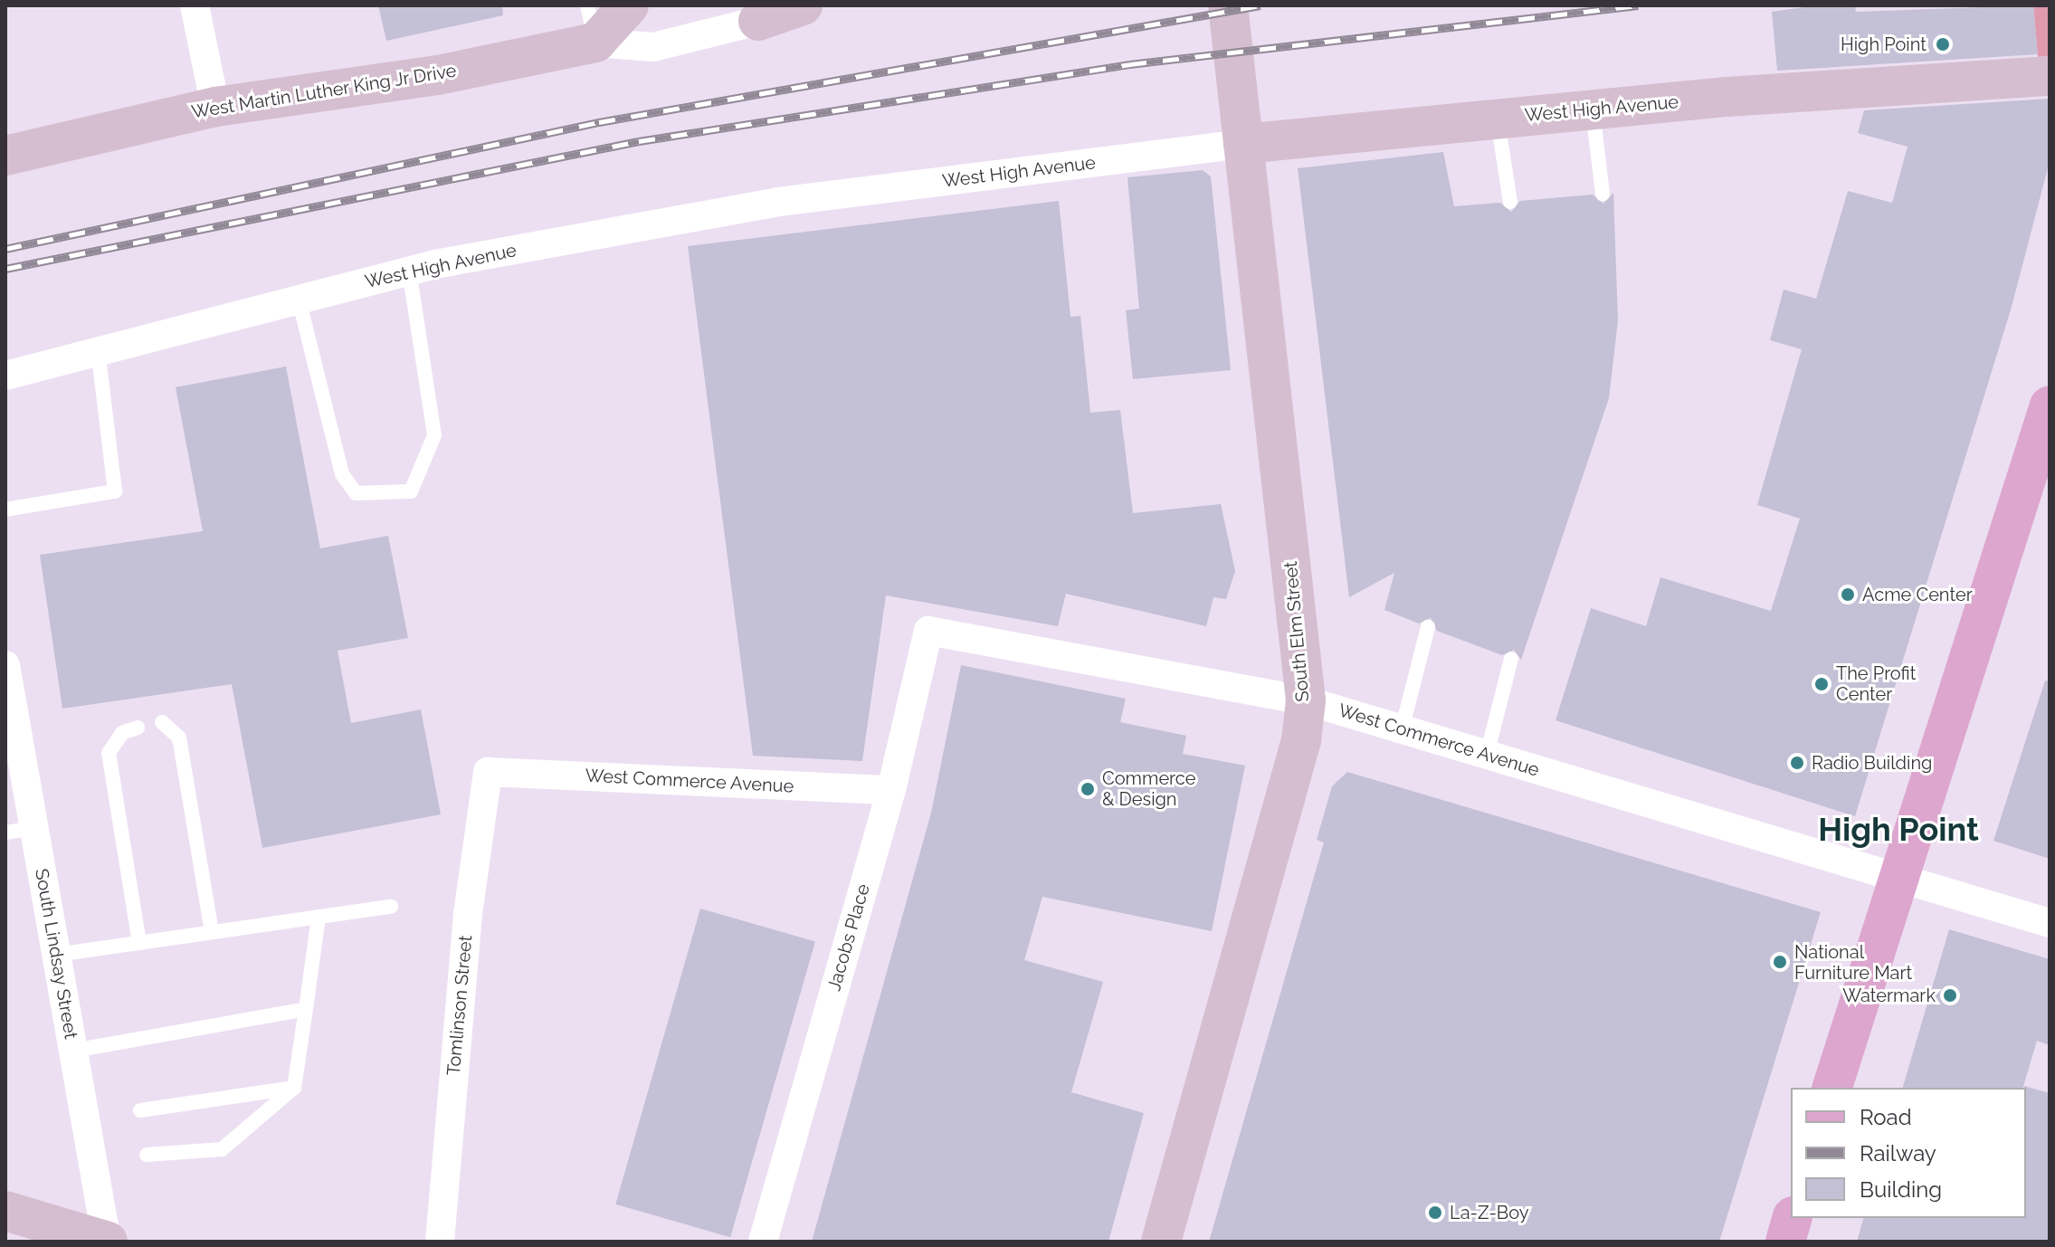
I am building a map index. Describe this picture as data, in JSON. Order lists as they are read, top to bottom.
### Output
{
  "streets": {
    "street": [
      "West Martin Luther King Jr Drive",
      "West High Avenue",
      "South Elm Street",
      "West Commerce Avenue",
      "Jacobs Place",
      "South Lindsay Street",
      "Tomlinson Street"
    ]
  },
  "crossings": [
    ["West High Avenue", "South Elm Street"],
    ["South Elm Street", "West Commerce Avenue"],
    ["West Commerce Avenue", "Jacobs Place"],
    ["West Commerce Avenue", "Tomlinson Street"]
  ],
  "districts": ["High Point"],
  "places": [
    "High Point",
    "Acme Center",
    "The Profit Center",
    "Radio Building",
    "Commerce & Design",
    "National Furniture Mart",
    "Watermark",
    "La-Z-Boy"
  ],
  "legend": ["Road", "Railway", "Building"]
}
